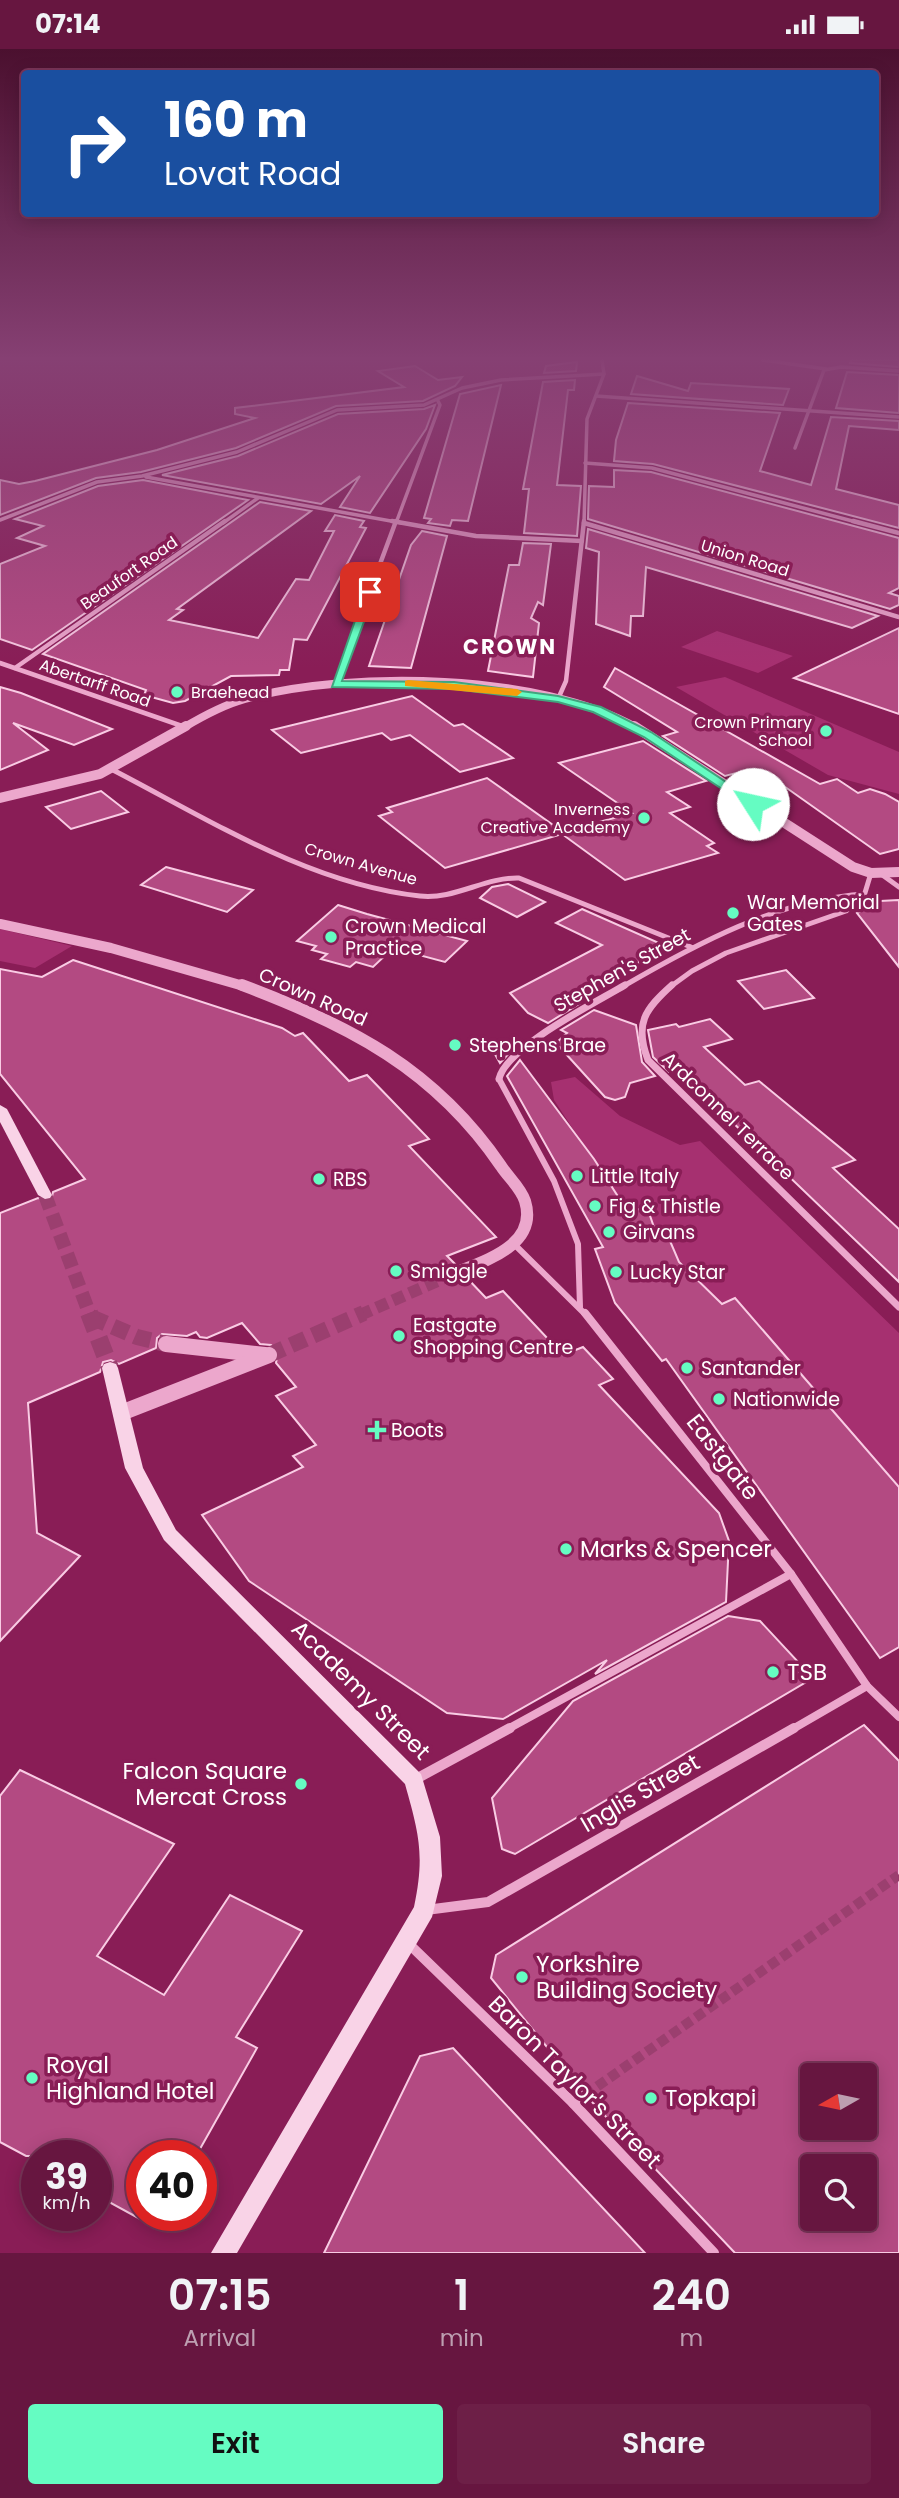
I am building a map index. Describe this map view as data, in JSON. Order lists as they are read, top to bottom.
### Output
{
  "streets": {
    "main road": ["Academy Street"],
    "street": [
      "Union Road",
      "Beaufort Road",
      "Abertarff Road",
      "Crown Avenue",
      "Stephen's Street",
      "Crown Road",
      "Ardconnel Terrace",
      "Eastgate",
      "Inglis Street",
      "Baron Taylor's Street"
    ]
  },
  "crossings": [
    ["Beaufort Road", "Abertarff Road"],
    ["Crown Avenue", "Stephen's Street"],
    ["Stephen's Street", "Ardconnel Terrace"],
    ["Crown Road", "Eastgate"],
    ["Eastgate", "Inglis Street"],
    ["Academy Street", "Inglis Street"],
    ["Academy Street", "Baron Taylor's Street"]
  ],
  "districts": ["CROWN"],
  "places": {
    "other": [
      "Braehead",
      "Crown Primary School",
      "Inverness Creative Academy",
      "War Memorial Gates",
      "Crown Medical Practice",
      "Stephens Brae",
      "Little Italy",
      "RBS",
      "Fig & Thistle",
      "Girvans",
      "Smiggle",
      "Lucky Star",
      "Eastgate Shopping Centre",
      "Santander",
      "Nationwide",
      "Marks & Spencer",
      "TSB",
      "Falcon Square Mercat Cross",
      "Yorkshire Building Society",
      "Royal Highland Hotel",
      "Topkapi"
    ],
    "health": ["Boots"]
  },
  "north": "left",
  "page": {
    "status": "07:14",
    "turn": ["160 m", "Lovat Road"],
    "speed": "39 km/h",
    "limit": "40",
    "eta": [
      "07:15",
      "Arrival",
      "1",
      "min",
      "240",
      "m"
    ],
    "buttons": ["Exit", "Share"]
  }
}
